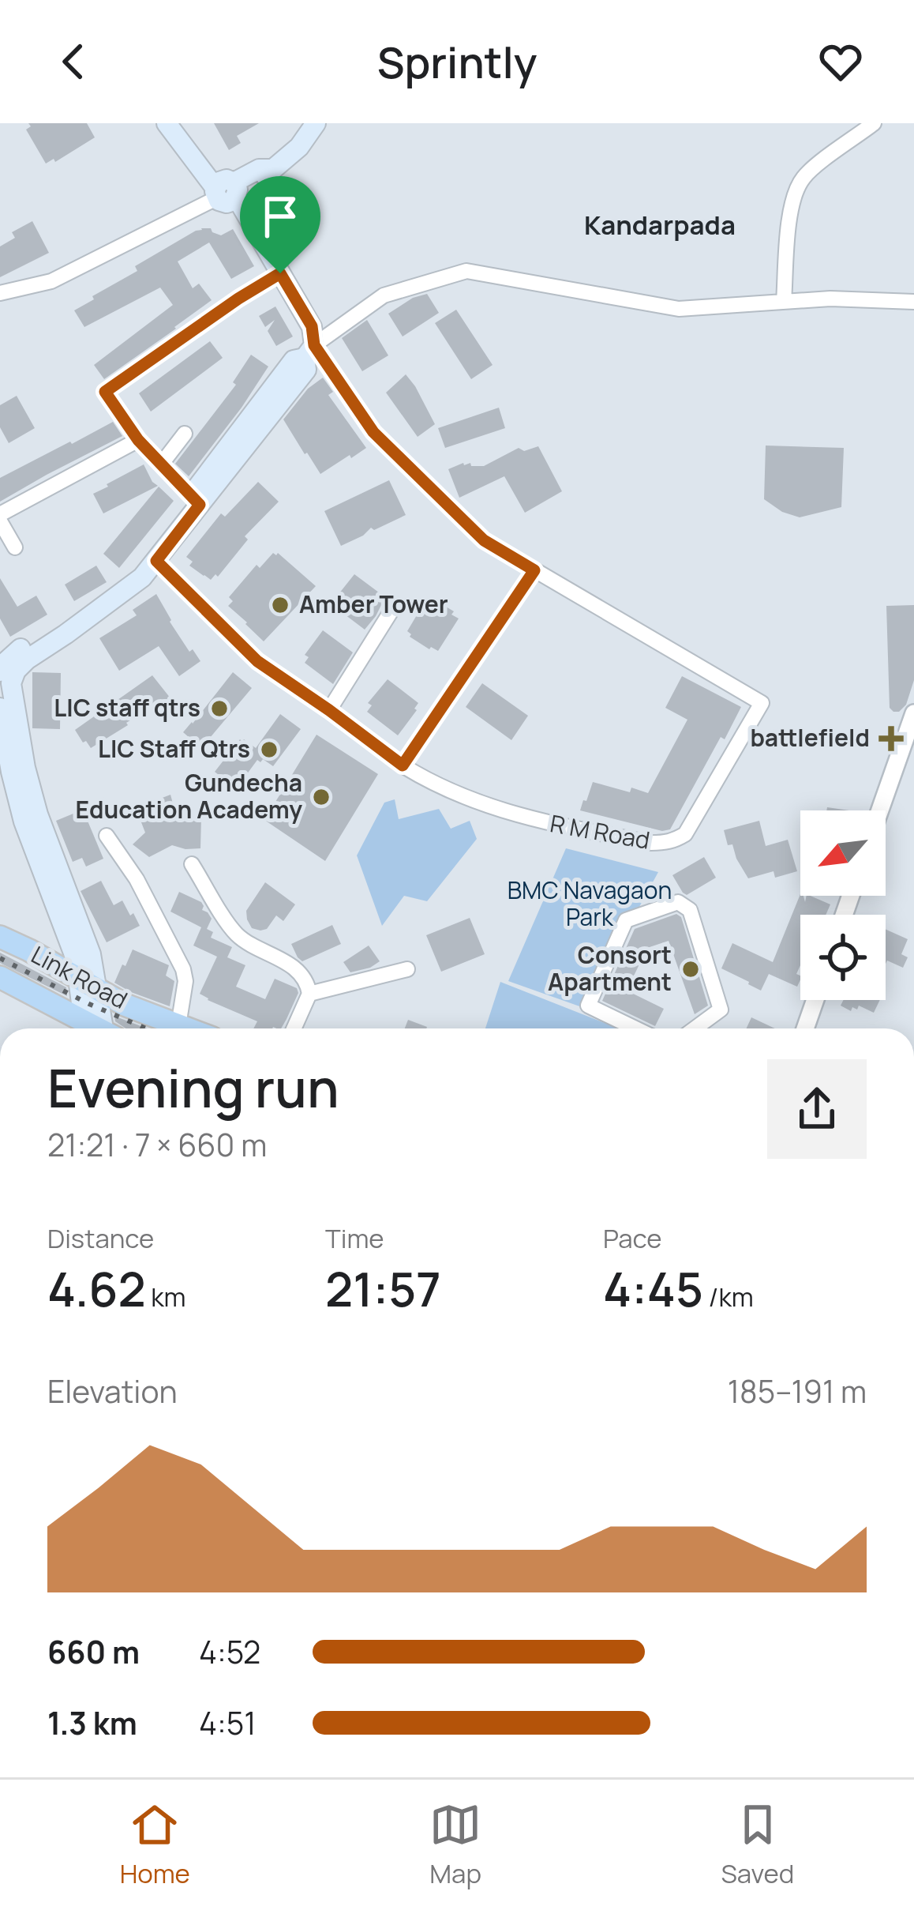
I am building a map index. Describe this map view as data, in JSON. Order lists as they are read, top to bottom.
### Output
{
  "streets": {
    "main road": ["R M Road", "Link Road"]
  },
  "districts": ["Kandarpada"],
  "parks": ["BMC Navagaon Park"],
  "places": {
    "other": [
      "Amber Tower",
      "LIC staff qtrs",
      "LIC Staff Qtrs",
      "Gundecha Education Academy",
      "Consort Apartment"
    ],
    "health": ["battlefield"]
  },
  "north": "bottom left",
  "page": {
    "header": "Sprintly",
    "heading": ["Evening run", "21:21 · 7 × 660 m"],
    "stats": [
      ["Distance", "4.62 km"],
      ["Time", "21:57"],
      ["Pace", "4:45 /km"]
    ],
    "chart": ["Elevation", "185–191 m"],
    "list": [
      {
        "name": "660 m",
        "note": "4:52"
      },
      {
        "name": "1.3 km",
        "note": "4:51"
      }
    ],
    "tabs": ["Home", "Map", "Saved"]
  }
}
